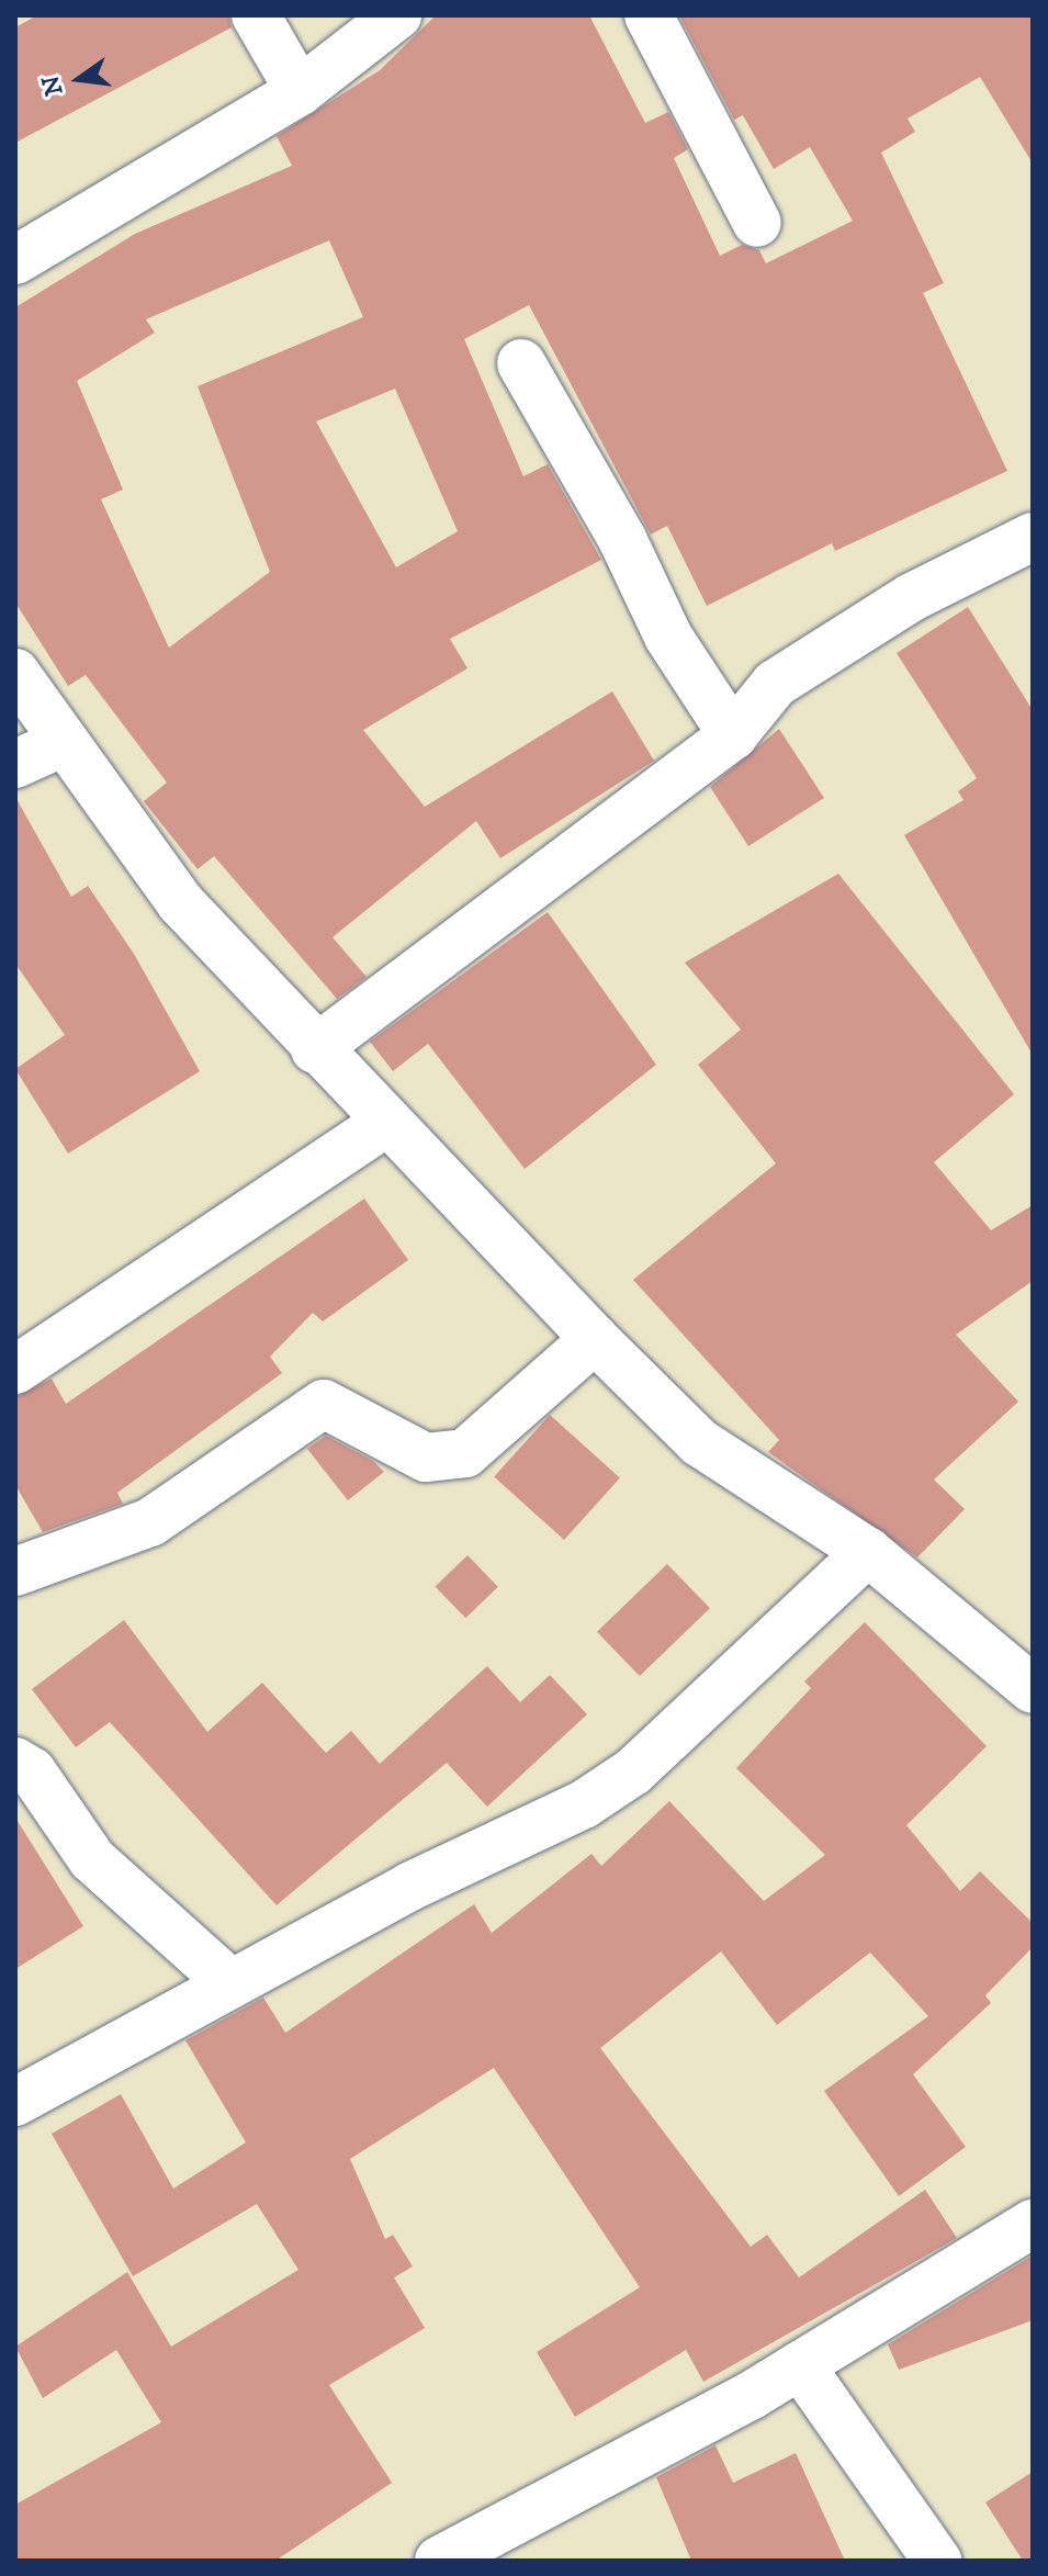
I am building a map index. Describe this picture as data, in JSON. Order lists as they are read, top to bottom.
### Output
{
  "north": "left"
}
